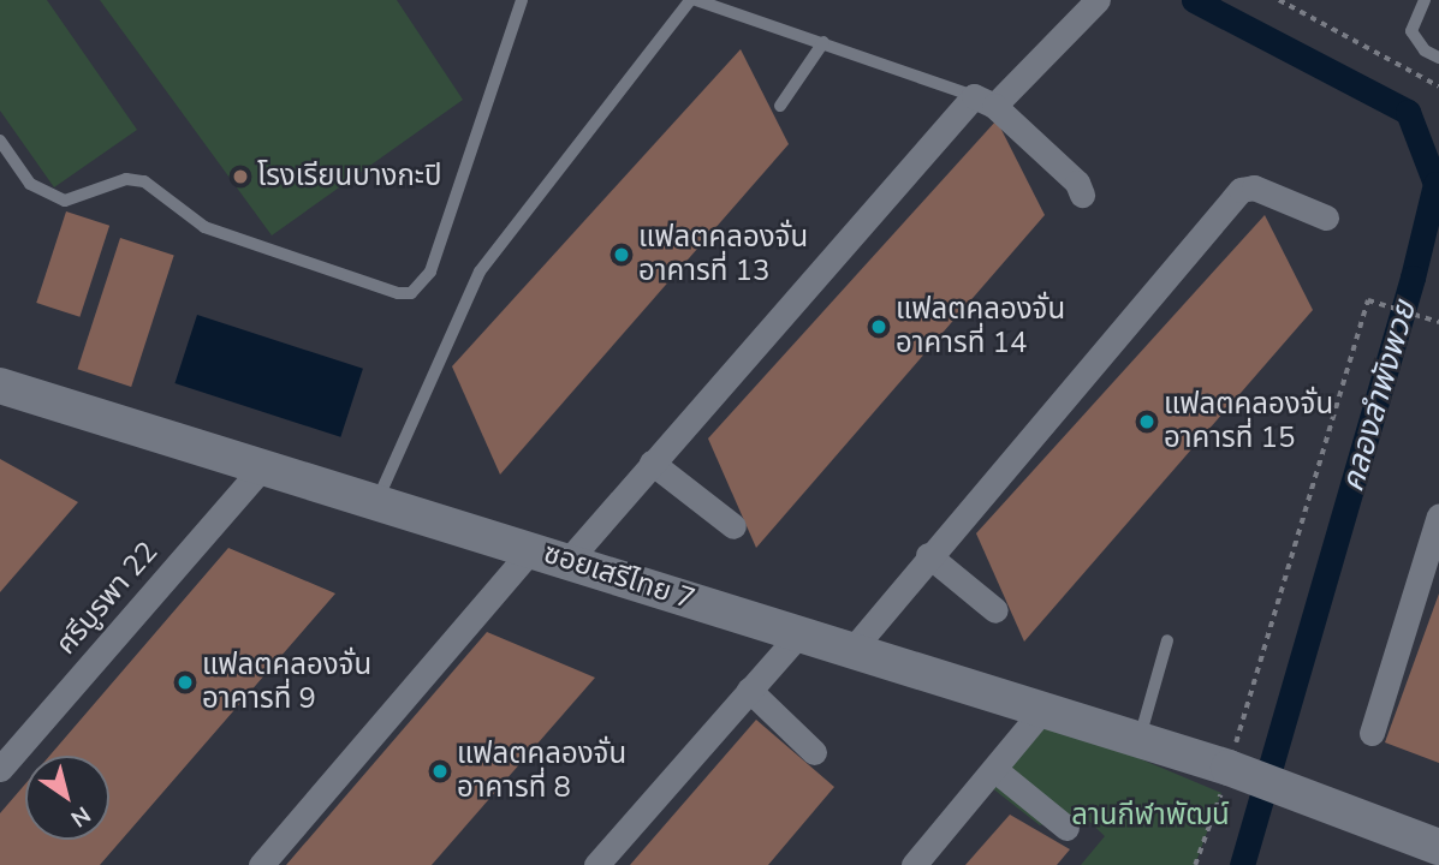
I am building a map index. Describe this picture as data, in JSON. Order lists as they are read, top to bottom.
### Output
{
  "streets": {
    "street": ["ซอยเสรีไทย 7", "ศรีบูรพา 22"]
  },
  "crossings": [
    ["ซอยเสรีไทย 7", "ศรีบูรพา 22"]
  ],
  "water": ["คลองลำพังพวย"],
  "parks": ["ลานกีฬาพัฒน์"],
  "places": [
    "โรงเรียนบางกะปิ",
    "แฟลตคลองจั่น อาคารที่ 13",
    "แฟลตคลองจั่น อาคารที่ 14",
    "แฟลตคลองจั่น อาคารที่ 15",
    "แฟลตคลองจั่น อาคารที่ 9",
    "แฟลตคลองจั่น อาคารที่ 8"
  ],
  "north": "bottom right"
}
